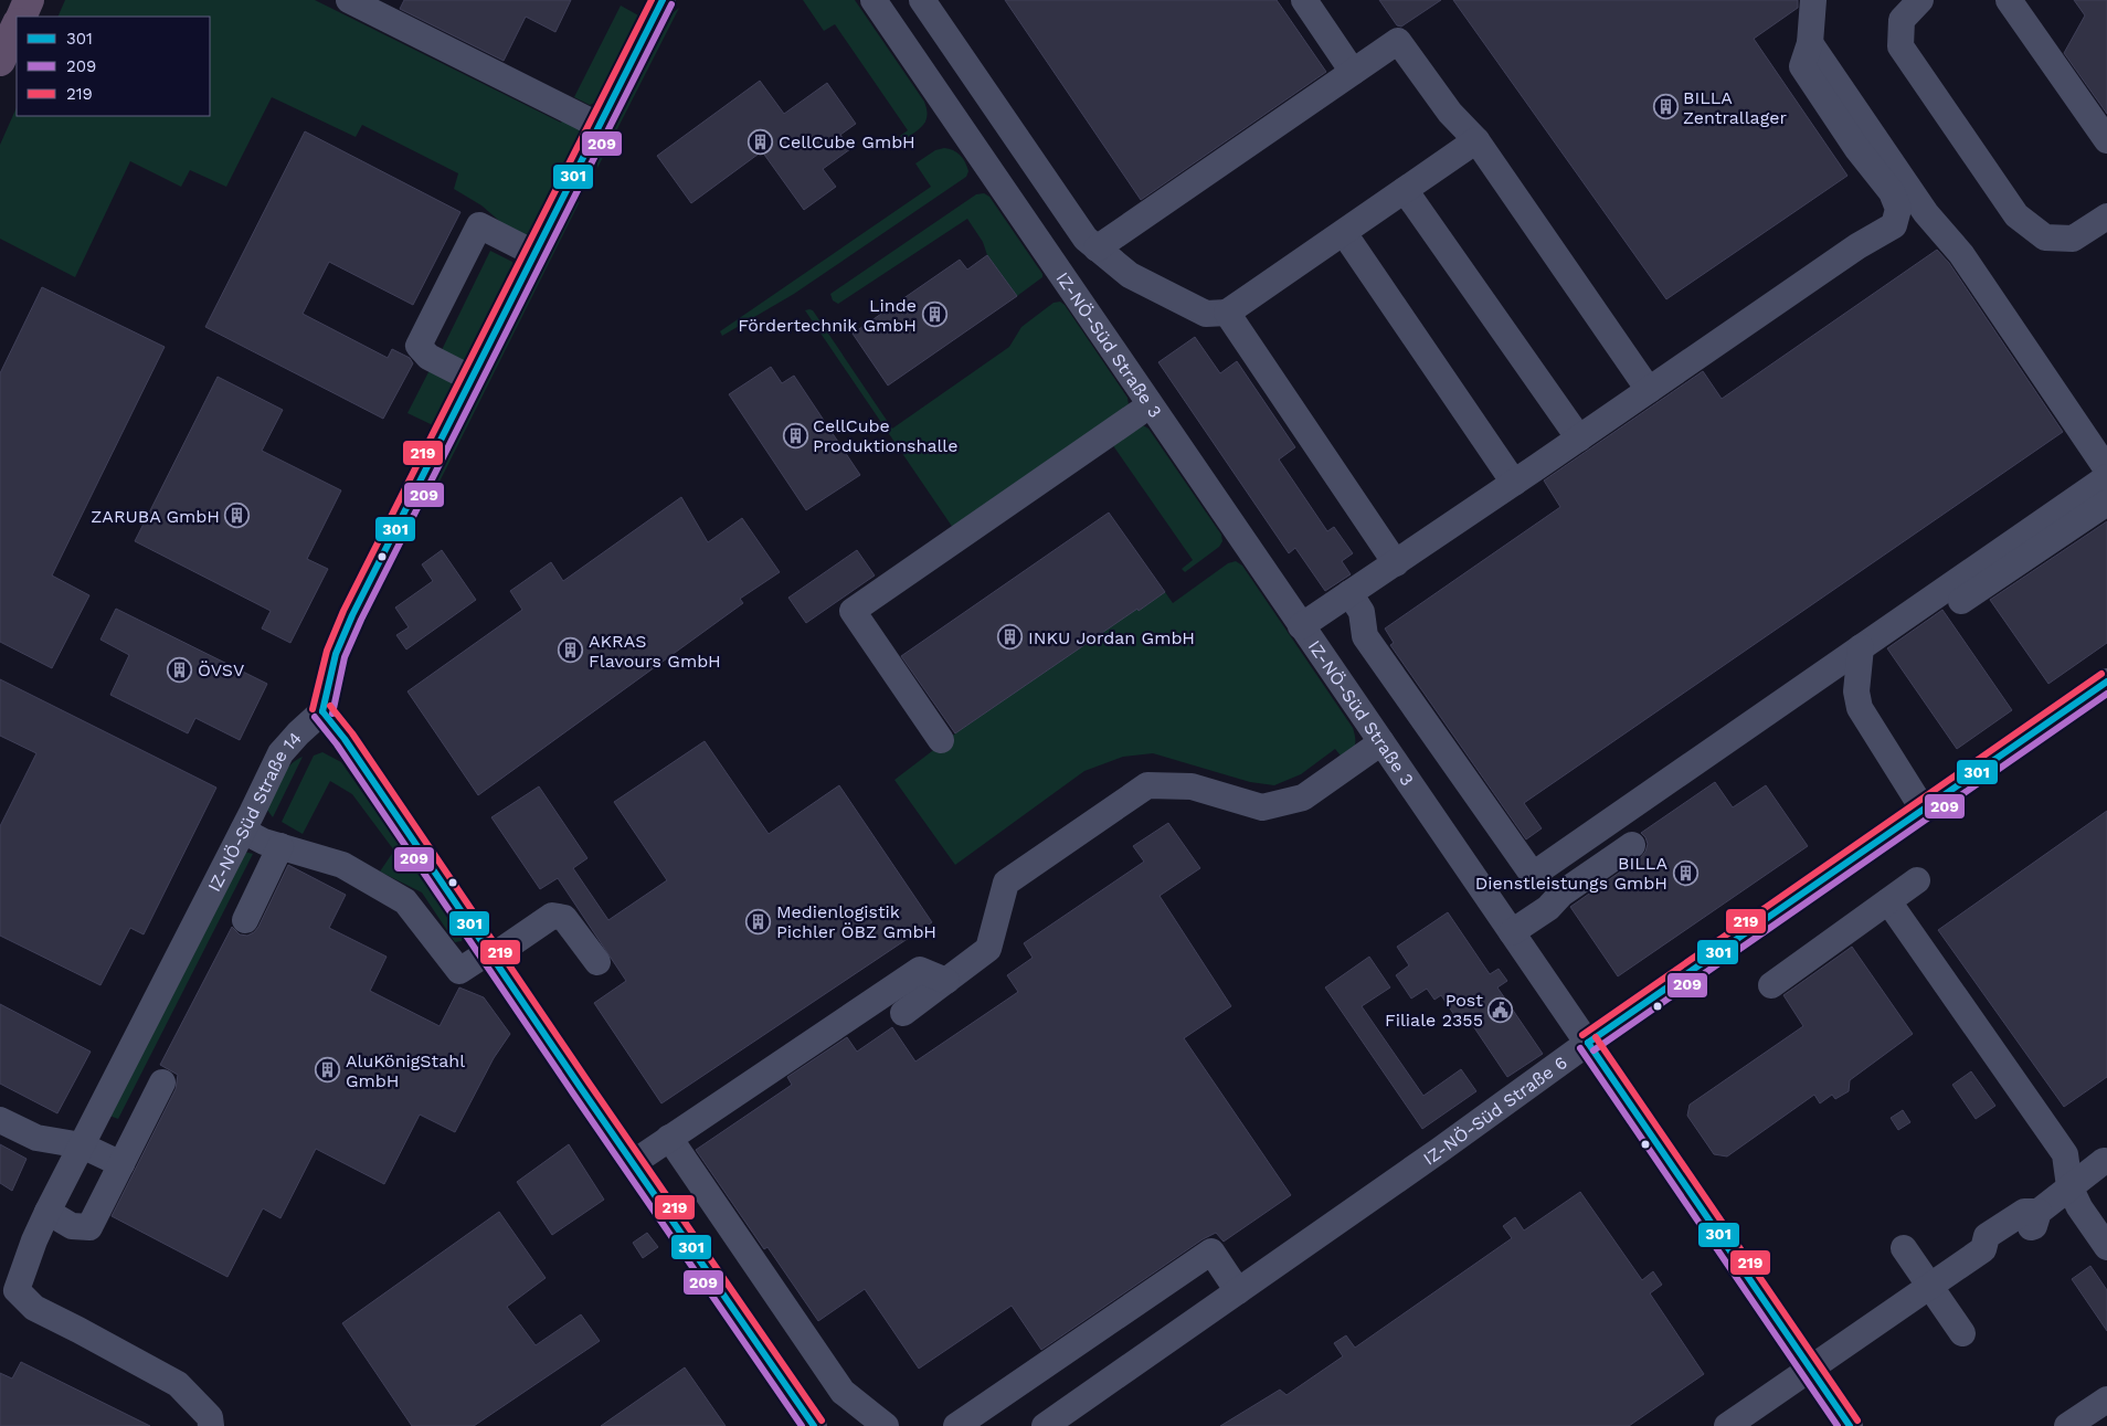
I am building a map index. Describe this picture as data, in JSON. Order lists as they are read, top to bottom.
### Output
{
  "streets": {
    "street": ["IZ-NÖ-Süd Straße 3", "IZ-NÖ-Süd Straße 14", "IZ-NÖ-Süd Straße 6"]
  },
  "crossings": [
    ["IZ-NÖ-Süd Straße 3", "IZ-NÖ-Süd Straße 6"]
  ],
  "places": {
    "building": [
      "BILLA Zentrallager",
      "CellCube GmbH",
      "Linde Fördertechnik GmbH",
      "CellCube Produktionshalle",
      "ZARUBA GmbH",
      "INKU Jordan GmbH",
      "AKRAS Flavours GmbH",
      "ÖVSV",
      "BILLA Dienstleistungs GmbH",
      "Medienlogistik Pichler ÖBZ GmbH",
      "AluKönigStahl GmbH"
    ],
    "public building": ["Post Filiale 2355"]
  },
  "lines": ["transit line 301", "transit line 219", "transit line 209"],
  "legend": ["301", "209", "219"]
}
